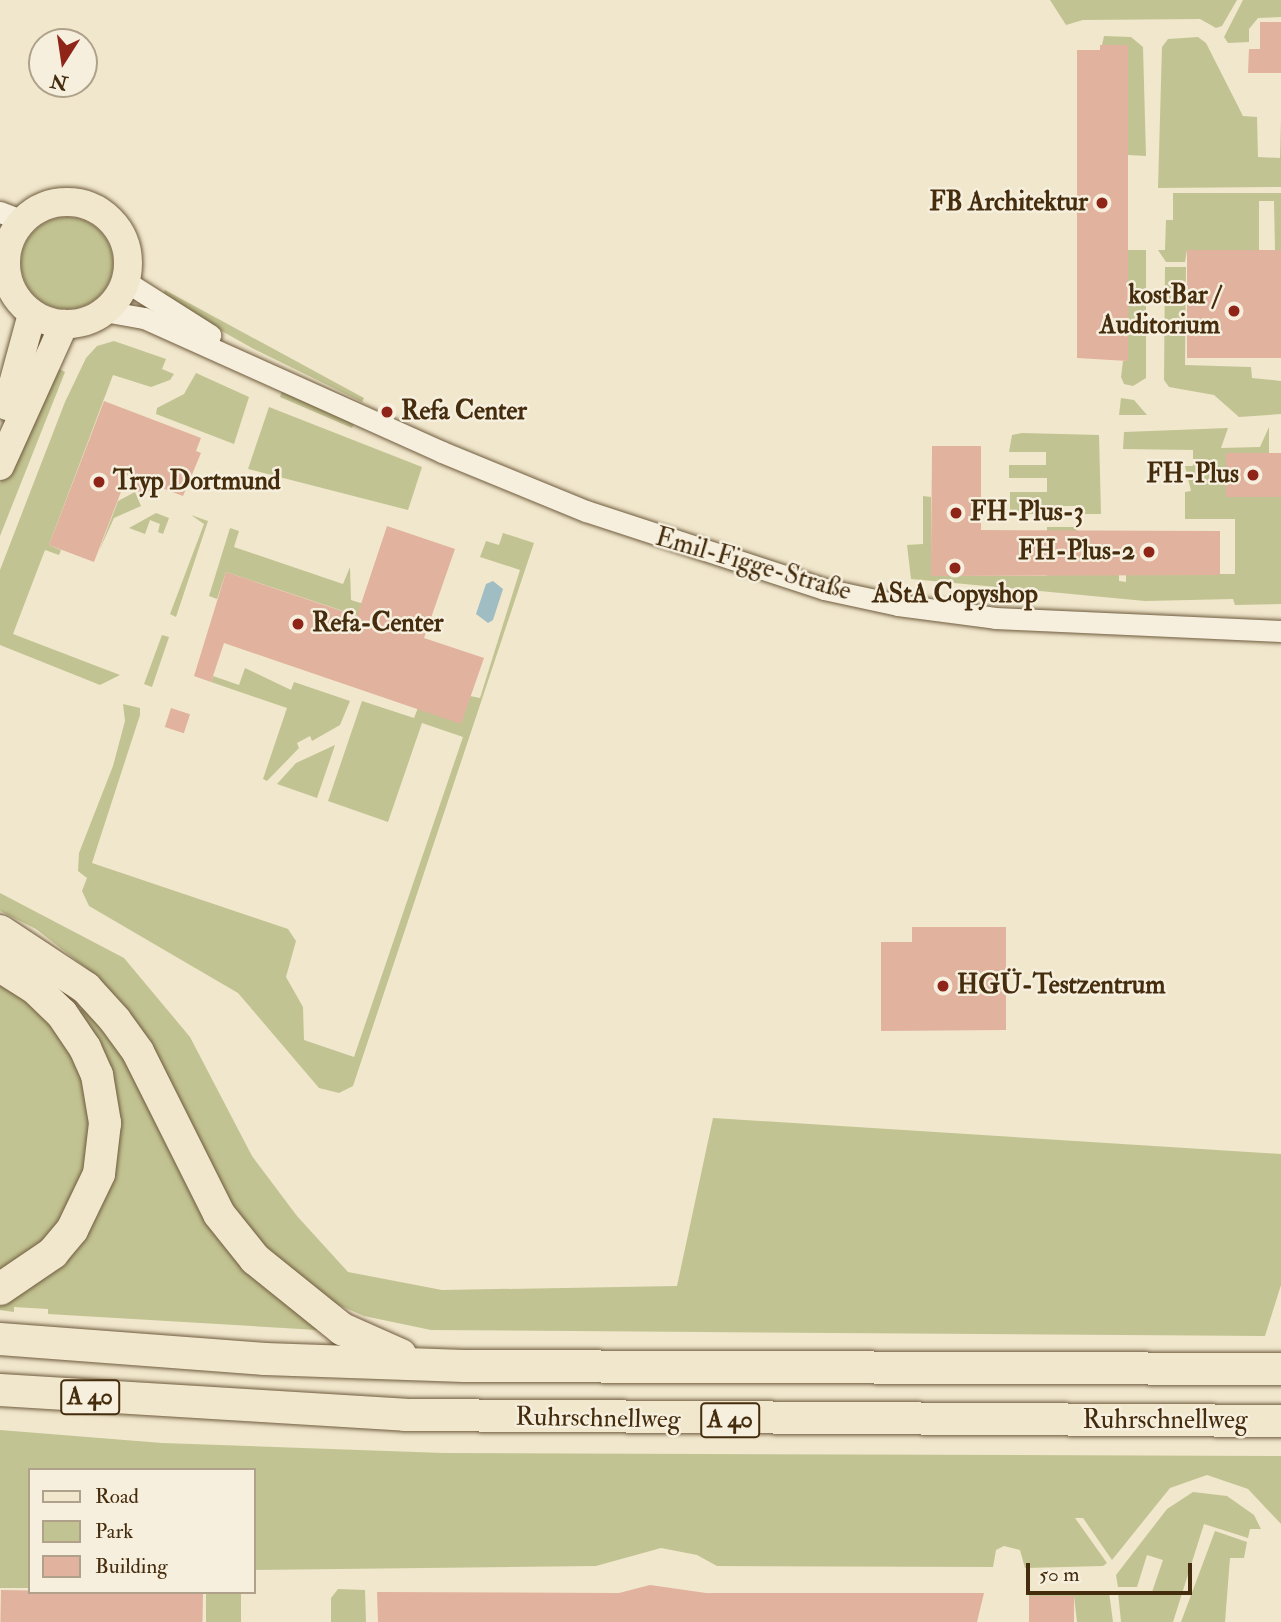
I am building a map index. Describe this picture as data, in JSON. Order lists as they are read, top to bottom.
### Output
{
  "streets": {
    "highway": ["A 40", "Ruhrschnellweg"],
    "main road": ["Emil-Figge-Straße"]
  },
  "places": [
    "FB Architektur",
    "kostBar / Auditorium",
    "Refa Center",
    "FH-Plus",
    "Tryp Dortmund",
    "FH-Plus-3",
    "FH-Plus-2",
    "AStA Copyshop",
    "Refa-Center",
    "HGÜ-Testzentrum"
  ],
  "legend": ["Road", "Park", "Building"],
  "scale_bar": "50 m",
  "north": "bottom"
}
